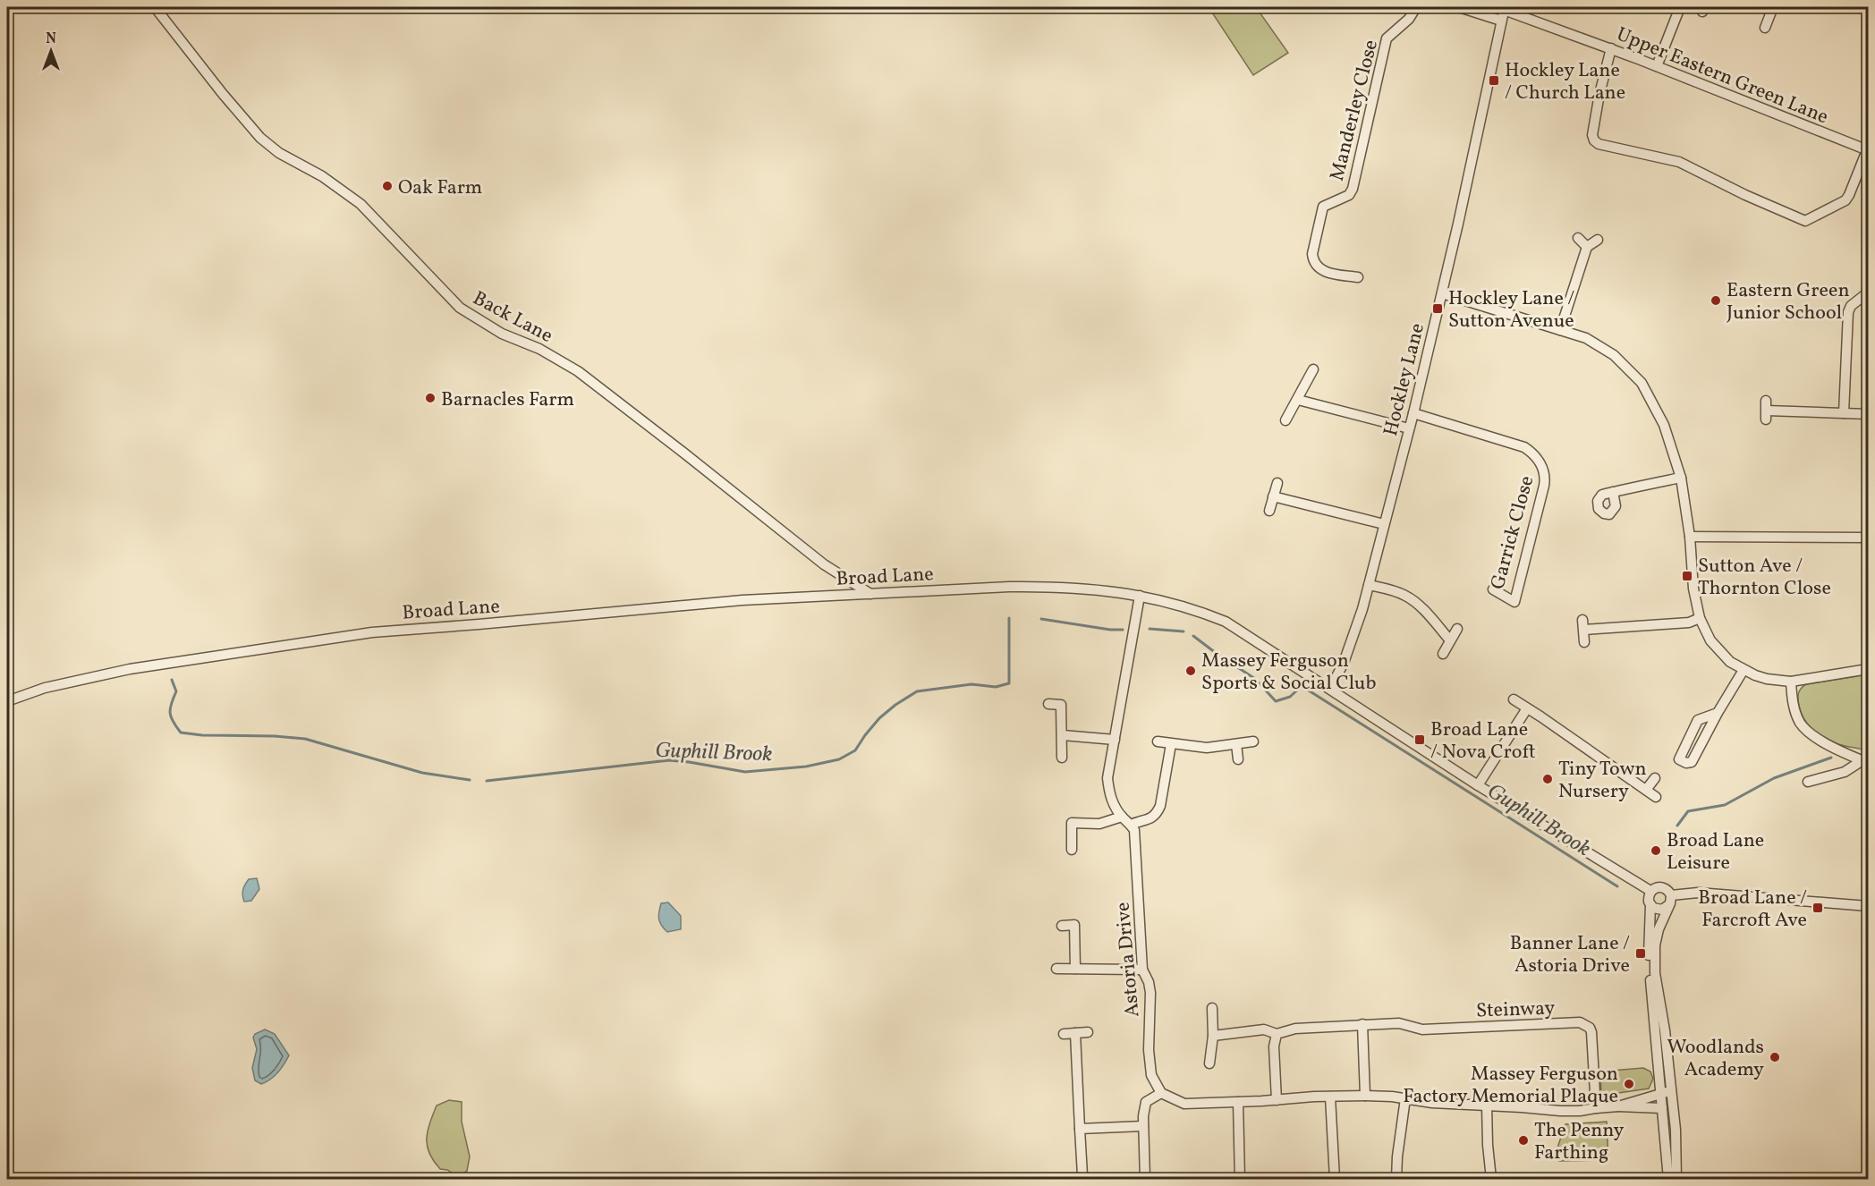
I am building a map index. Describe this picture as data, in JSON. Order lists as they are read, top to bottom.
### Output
{
  "streets": {
    "street": [
      "Upper Eastern Green Lane",
      "Manderley Close",
      "Back Lane",
      "Hockley Lane",
      "Garrick Close",
      "Broad Lane",
      "Astoria Drive",
      "Steinway"
    ]
  },
  "crossings": [
    ["Upper Eastern Green Lane", "Hockley Lane"],
    ["Back Lane", "Broad Lane"],
    ["Hockley Lane", "Garrick Close"],
    ["Hockley Lane", "Broad Lane"]
  ],
  "water": ["Guphill Brook"],
  "places": {
    "transit": [
      "Hockley Lane / Church Lane",
      "Hockley Lane / Sutton Avenue",
      "Sutton Ave / Thornton Close",
      "Broad Lane / Nova Croft",
      "Broad Lane / Farcroft Ave",
      "Banner Lane / Astoria Drive"
    ],
    "other": [
      "Oak Farm",
      "Eastern Green Junior School",
      "Barnacles Farm",
      "Massey Ferguson Sports & Social Club",
      "Tiny Town Nursery",
      "Broad Lane Leisure",
      "Woodlands Academy",
      "Massey Ferguson Factory Memorial Plaque",
      "The Penny Farthing"
    ]
  },
  "north": "top"
}
